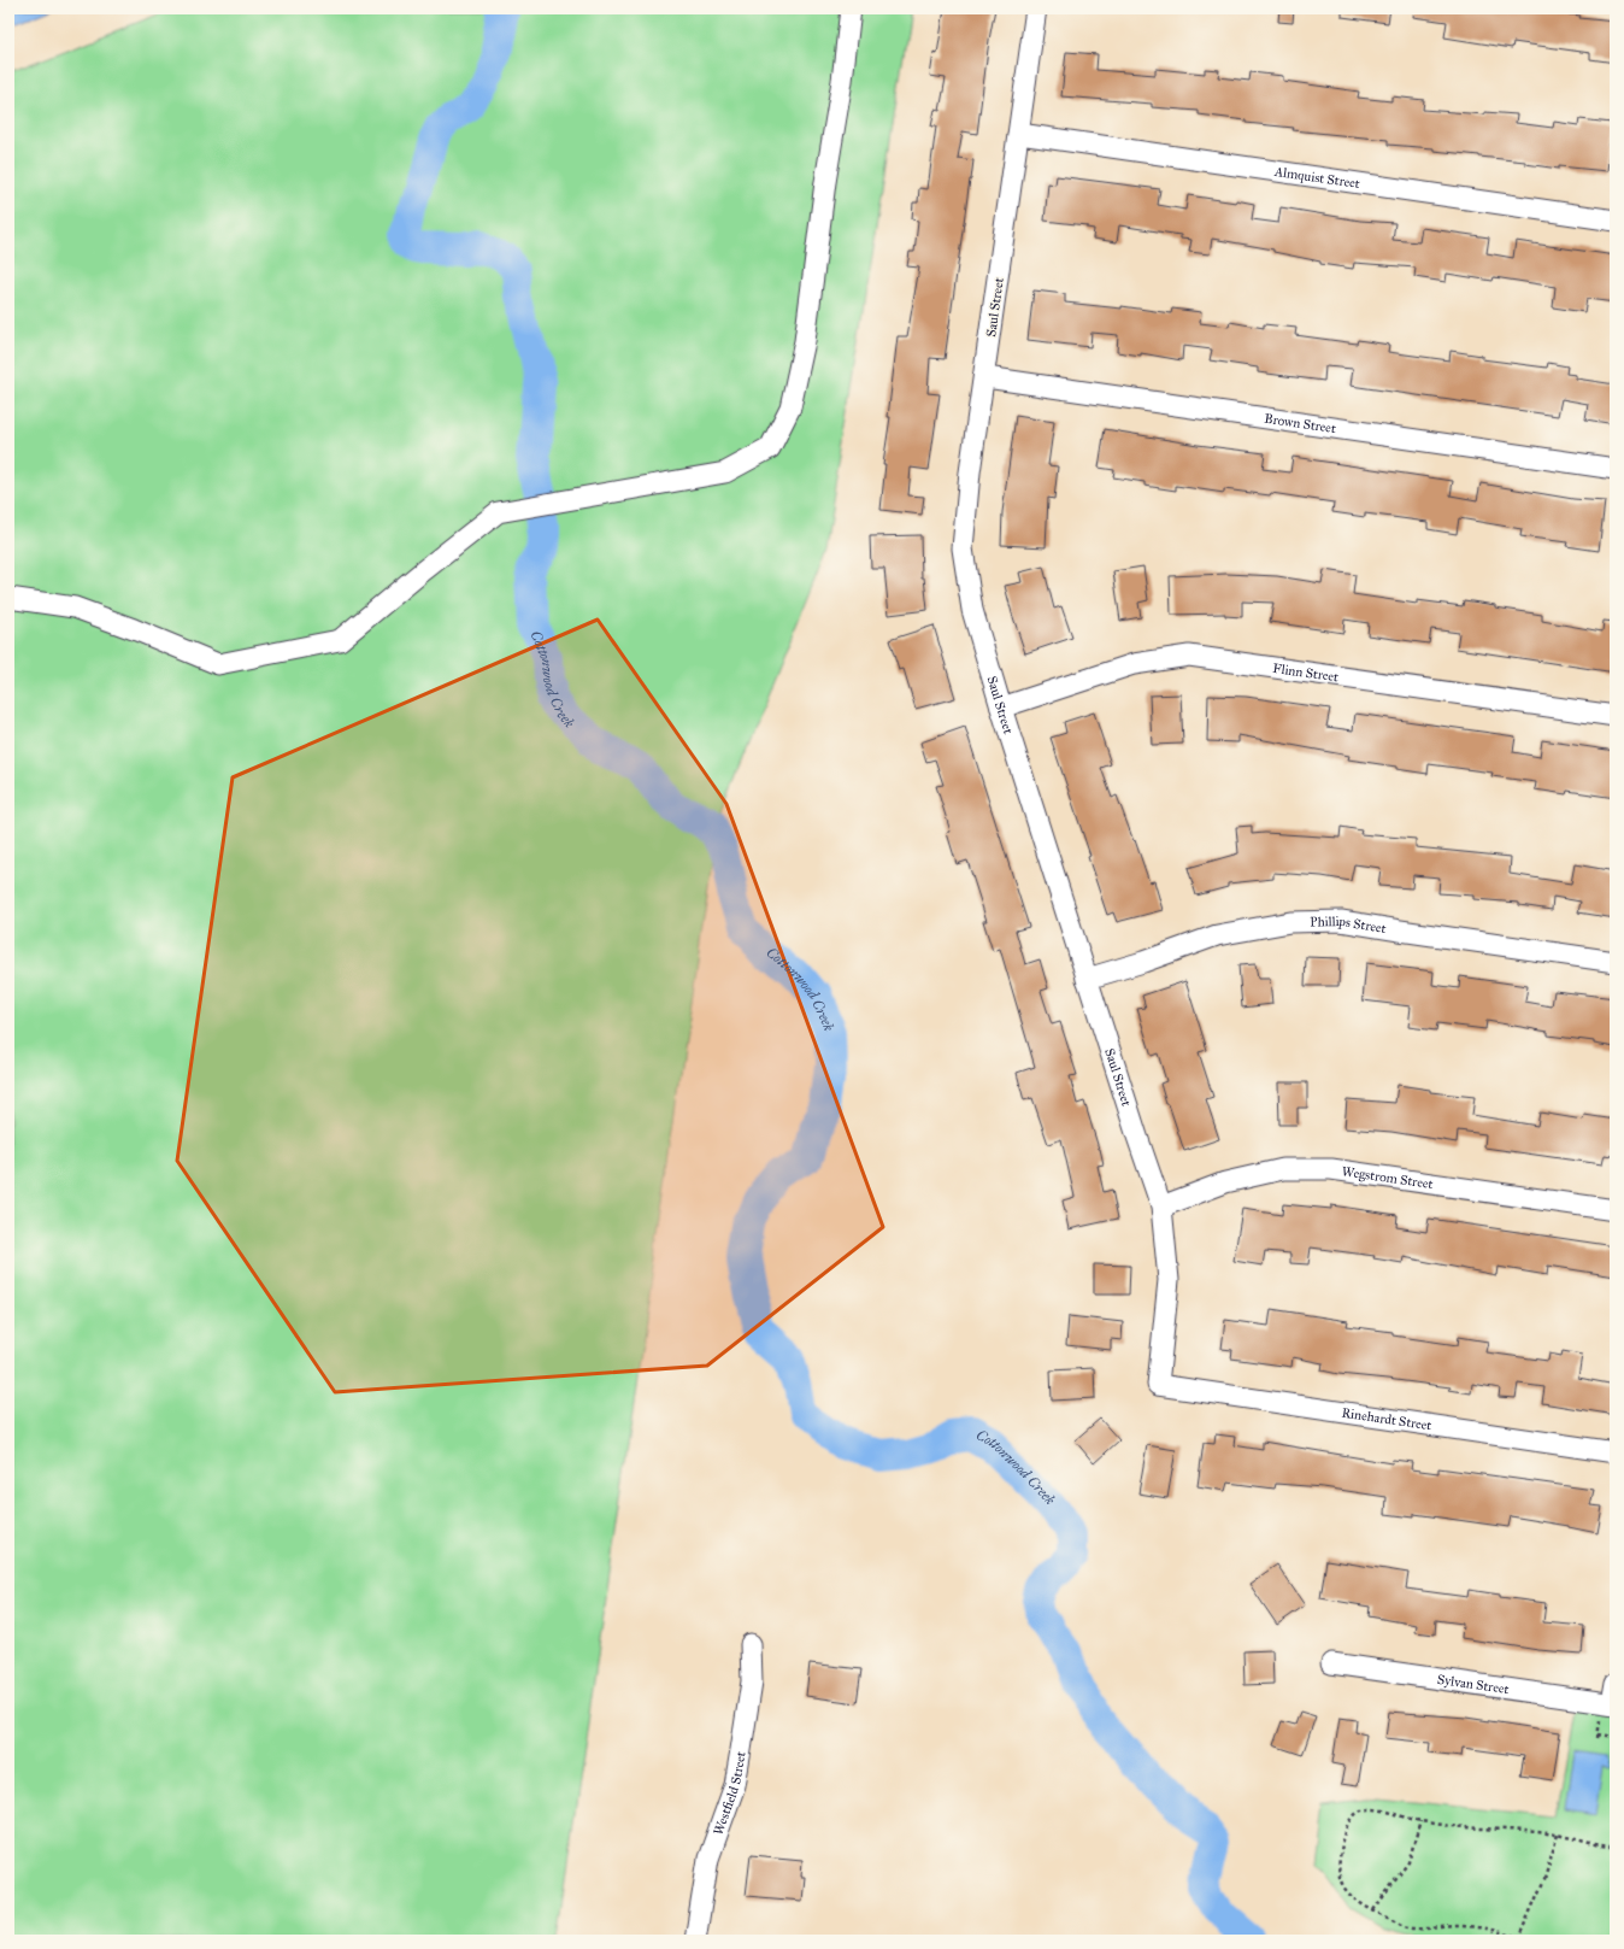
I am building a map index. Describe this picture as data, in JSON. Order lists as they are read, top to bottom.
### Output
{
  "streets": {
    "street": [
      "Almquist Street",
      "Saul Street",
      "Brown Street",
      "Flinn Street",
      "Phillips Street",
      "Wegstrom Street",
      "Rinehardt Street",
      "Sylvan Street",
      "Westfield Street"
    ]
  },
  "crossings": [
    ["Almquist Street", "Saul Street"],
    ["Saul Street", "Brown Street"],
    ["Saul Street", "Flinn Street"],
    ["Saul Street", "Phillips Street"],
    ["Saul Street", "Wegstrom Street"],
    ["Saul Street", "Rinehardt Street"]
  ],
  "water": ["Cottonwood Creek"]
}
